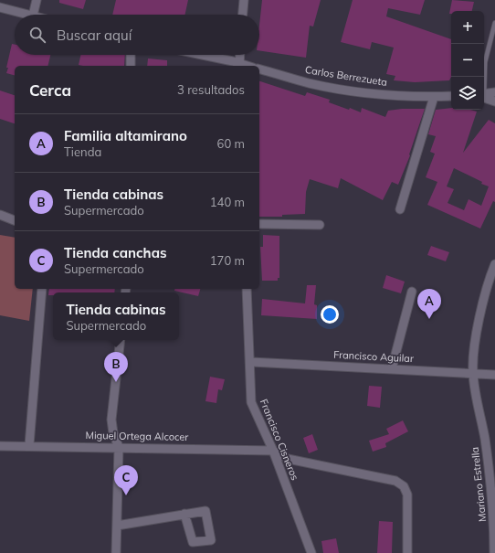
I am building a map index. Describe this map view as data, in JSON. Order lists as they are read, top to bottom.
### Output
{
  "streets": {
    "street": [
      "Carlos Berrezueta",
      "Francisco Aguilar",
      "Miguel Ortega Alcocer",
      "Francisco Cisneros",
      "Mariano Estrella"
    ]
  },
  "crossings": [
    ["Francisco Aguilar", "Francisco Cisneros"],
    ["Francisco Aguilar", "Mariano Estrella"],
    ["Miguel Ortega Alcocer", "Francisco Cisneros"]
  ],
  "page": {
    "map_buttons": ["+", "−"],
    "search": "Buscar aquí",
    "heading": ["Cerca", "3 resultados"],
    "list": [
      {
        "mark": "A",
        "name": "Familia altamirano",
        "note": "Tienda",
        "value": "60 m"
      },
      {
        "mark": "B",
        "name": "Tienda cabinas",
        "note": "Supermercado",
        "value": "140 m"
      },
      {
        "mark": "C",
        "name": "Tienda canchas",
        "note": "Supermercado",
        "value": "170 m"
      }
    ],
    "pins": ["A", "B", "C"],
    "popup": ["Tienda cabinas", "Supermercado"]
  }
}
